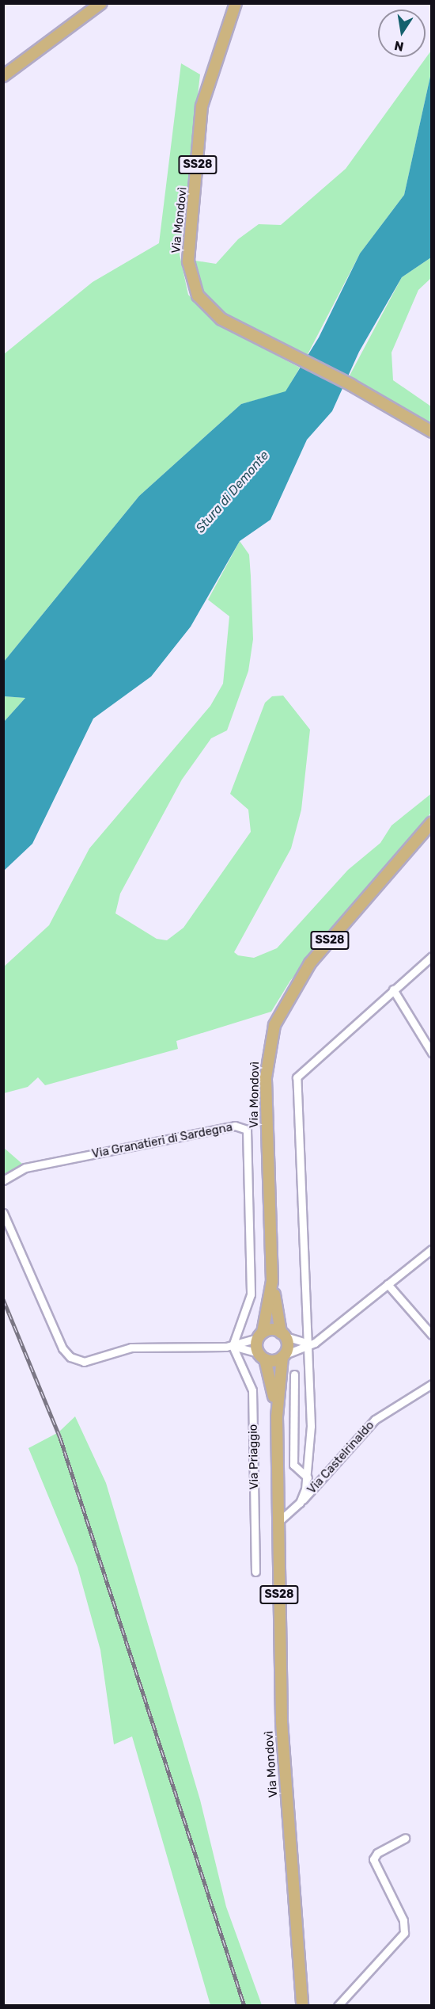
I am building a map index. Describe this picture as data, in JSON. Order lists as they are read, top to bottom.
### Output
{
  "streets": {
    "main road": ["SS28", "Via Mondovì"],
    "street": ["Via Granatieri di Sardegna", "Via Priaggio", "Via Castelrinaldo"]
  },
  "crossings": [
    ["SS28", "Via Mondovì"],
    ["Via Granatieri di Sardegna", "Via Priaggio"]
  ],
  "water": ["Stura di Demonte"],
  "north": "bottom"
}
